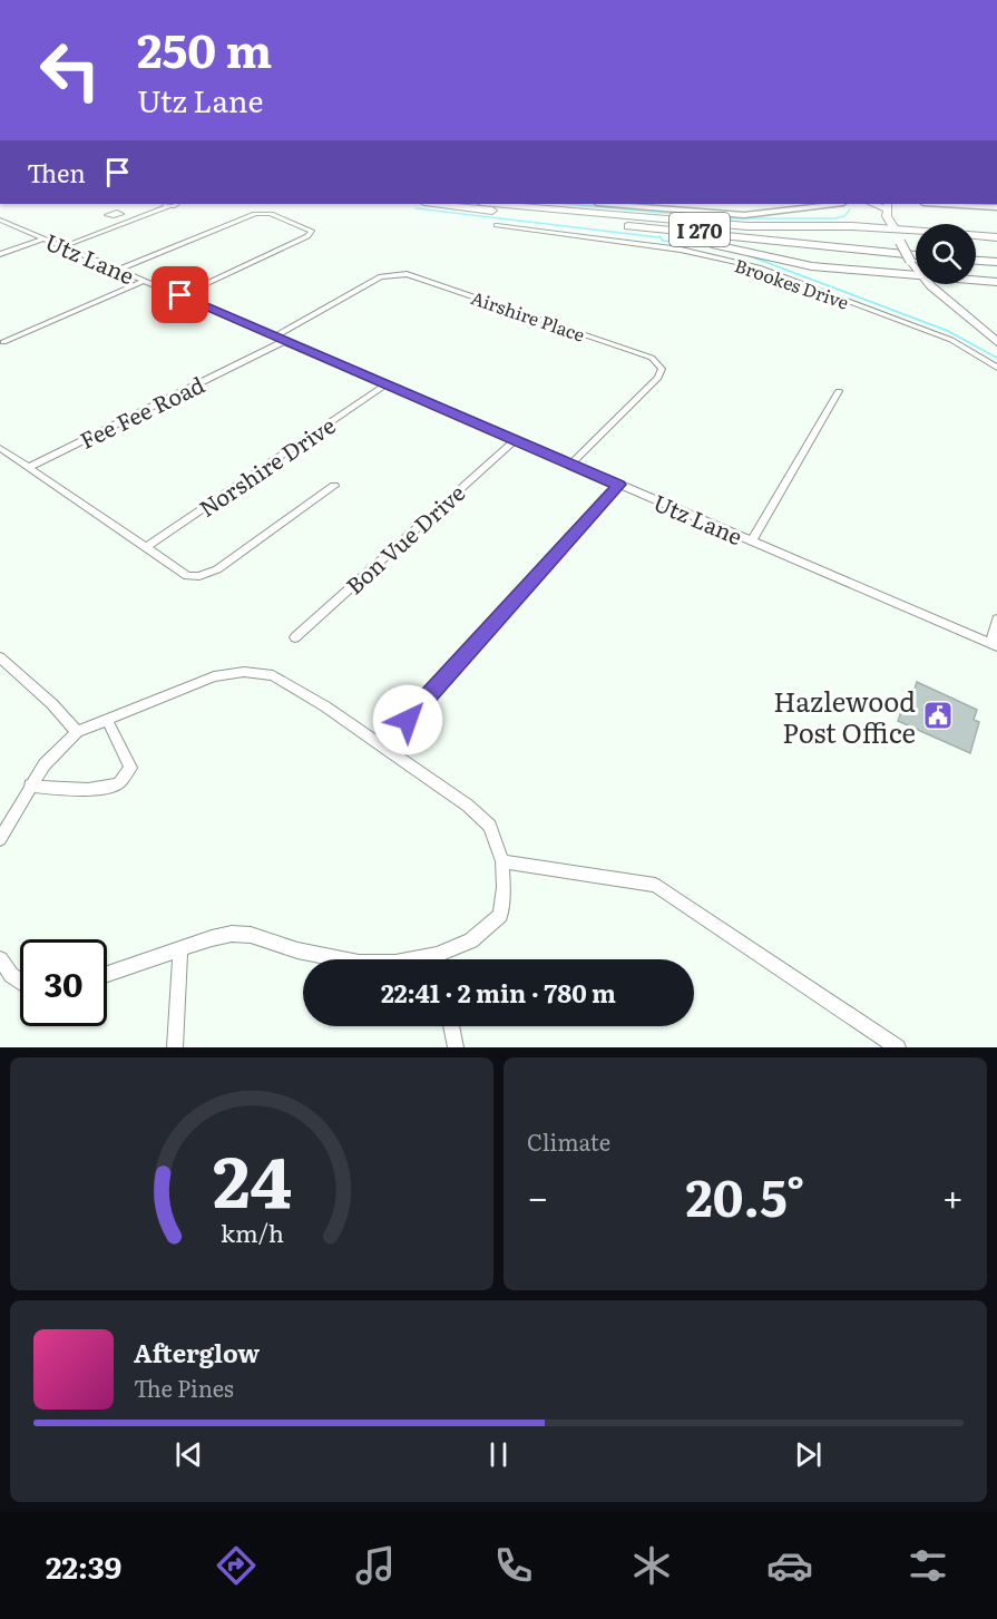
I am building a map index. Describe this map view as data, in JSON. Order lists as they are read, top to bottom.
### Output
{
  "streets": {
    "highway": ["I 270"],
    "street": [
      "Utz Lane",
      "Brookes Drive",
      "Airshire Place",
      "Fee Fee Road",
      "Norshire Drive",
      "Bon Vue Drive"
    ]
  },
  "crossings": [
    ["Utz Lane", "Airshire Place"],
    ["Utz Lane", "Fee Fee Road"],
    ["Utz Lane", "Norshire Drive"],
    ["Utz Lane", "Bon Vue Drive"]
  ],
  "places": {
    "public building": ["Hazlewood Post Office"]
  },
  "page": {
    "turn": ["250 m", "Utz Lane"],
    "then": "Then",
    "limit": "30",
    "trip": "22:41 · 2 min · 780 m",
    "tile": "Climate",
    "heat": ["−", "20.5°", "+"],
    "song": ["Afterglow", "The Pines"],
    "tabs": "22:39",
    "gauge": ["24", "km/h"]
  }
}
